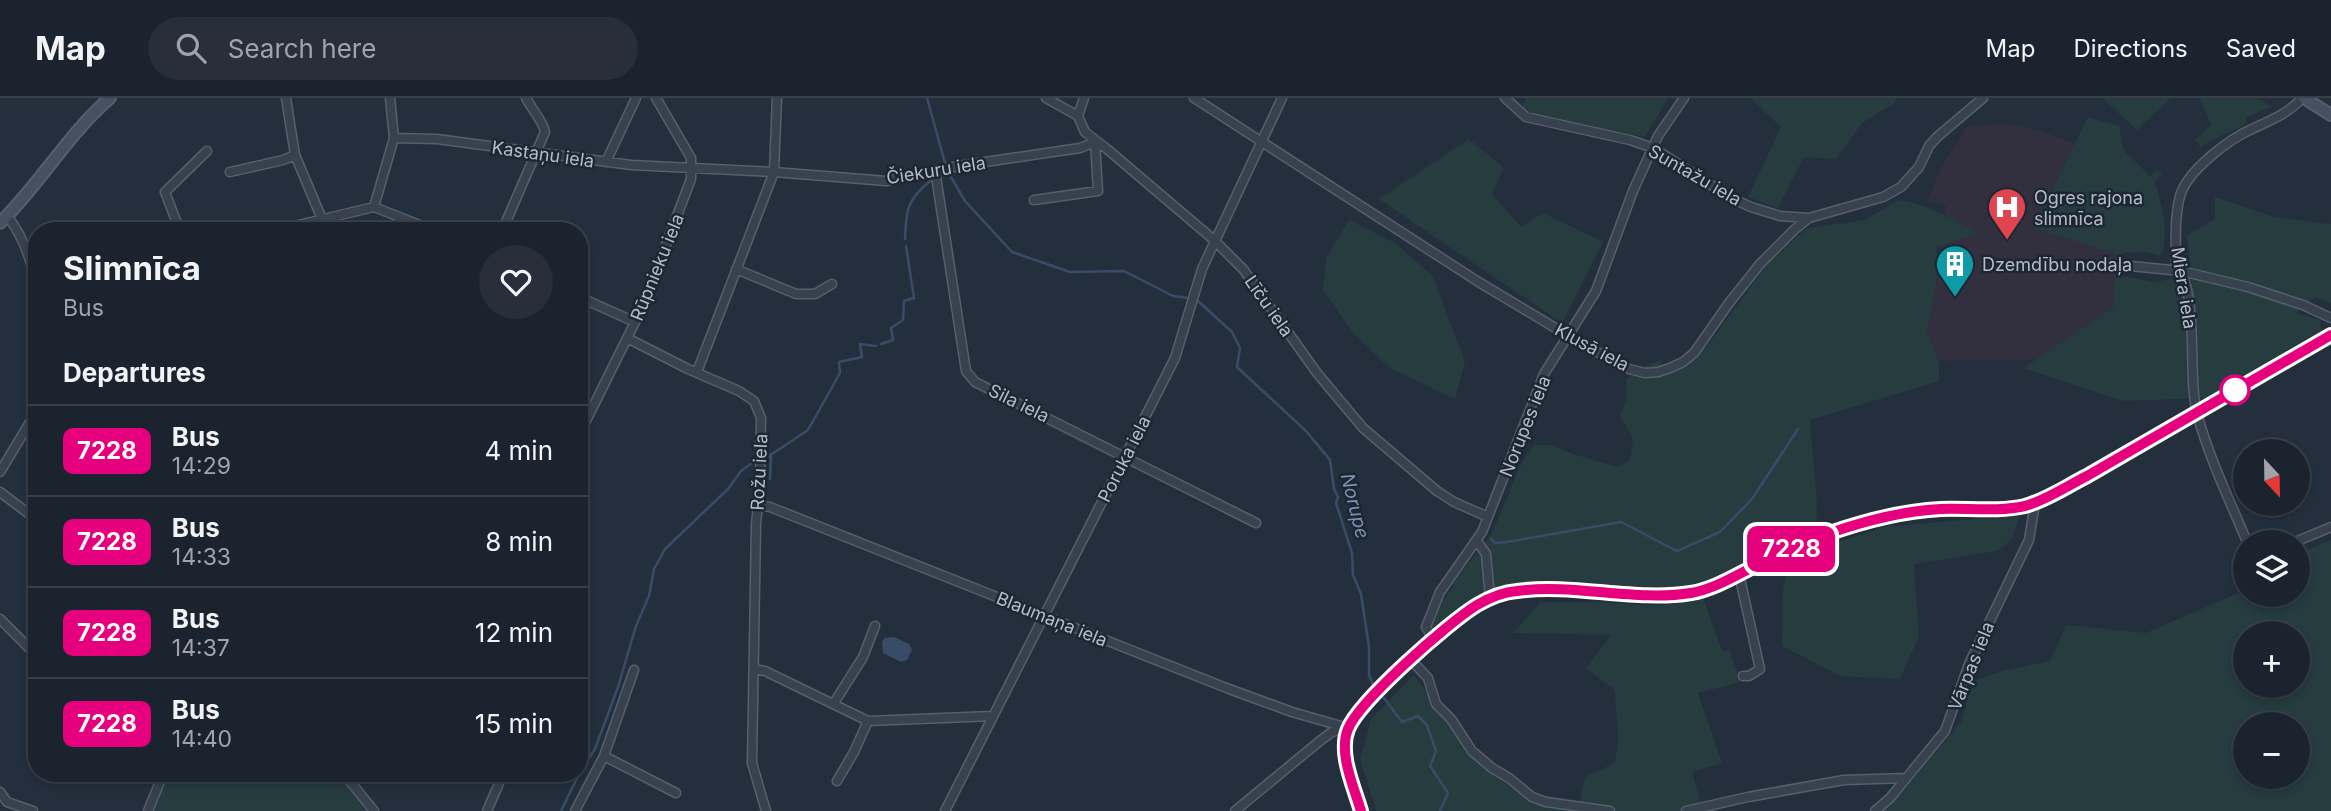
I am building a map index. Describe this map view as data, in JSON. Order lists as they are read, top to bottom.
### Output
{
  "streets": {
    "street": [
      "Kastaņu iela",
      "Čiekuru iela",
      "Suntažu iela",
      "Rūpnieku iela",
      "Miera iela",
      "Līču iela",
      "Klusā iela",
      "Sila iela",
      "Norupes iela",
      "Poruka iela",
      "Rožu iela",
      "Blaumaņa iela",
      "Vārpas iela"
    ]
  },
  "crossings": [
    ["Kastaņu iela", "Čiekuru iela"],
    ["Kastaņu iela", "Rūpnieku iela"],
    ["Čiekuru iela", "Rūpnieku iela"],
    ["Čiekuru iela", "Līču iela"],
    ["Čiekuru iela", "Sila iela"],
    ["Suntažu iela", "Klusā iela"],
    ["Suntažu iela", "Norupes iela"],
    ["Rūpnieku iela", "Rožu iela"],
    ["Līču iela", "Norupes iela"],
    ["Līču iela", "Poruka iela"],
    ["Klusā iela", "Norupes iela"],
    ["Klusā iela", "Poruka iela"],
    ["Sila iela", "Poruka iela"],
    ["Poruka iela", "Blaumaņa iela"],
    ["Rožu iela", "Blaumaņa iela"]
  ],
  "water": ["Norupe"],
  "places": {
    "hospital": ["Ogres rajona slimnīca"],
    "building": ["Dzemdību nodaļa"]
  },
  "lines": ["bus line 7228"],
  "north": "bottom",
  "page": {
    "header": "Map",
    "search": "Search here",
    "nav": ["Map", "Directions", "Saved"],
    "on_map": "7228",
    "heading": [
      ["Slimnīca", "Bus"],
      "Departures"
    ],
    "list": [
      {
        "mark": "7228",
        "name": "Bus",
        "note": "14:29",
        "value": "4 min"
      },
      {
        "mark": "7228",
        "name": "Bus",
        "note": "14:33",
        "value": "8 min"
      },
      {
        "mark": "7228",
        "name": "Bus",
        "note": "14:37",
        "value": "12 min"
      },
      {
        "mark": "7228",
        "name": "Bus",
        "note": "14:40",
        "value": "15 min"
      }
    ],
    "map_buttons": ["+", "−"]
  }
}
